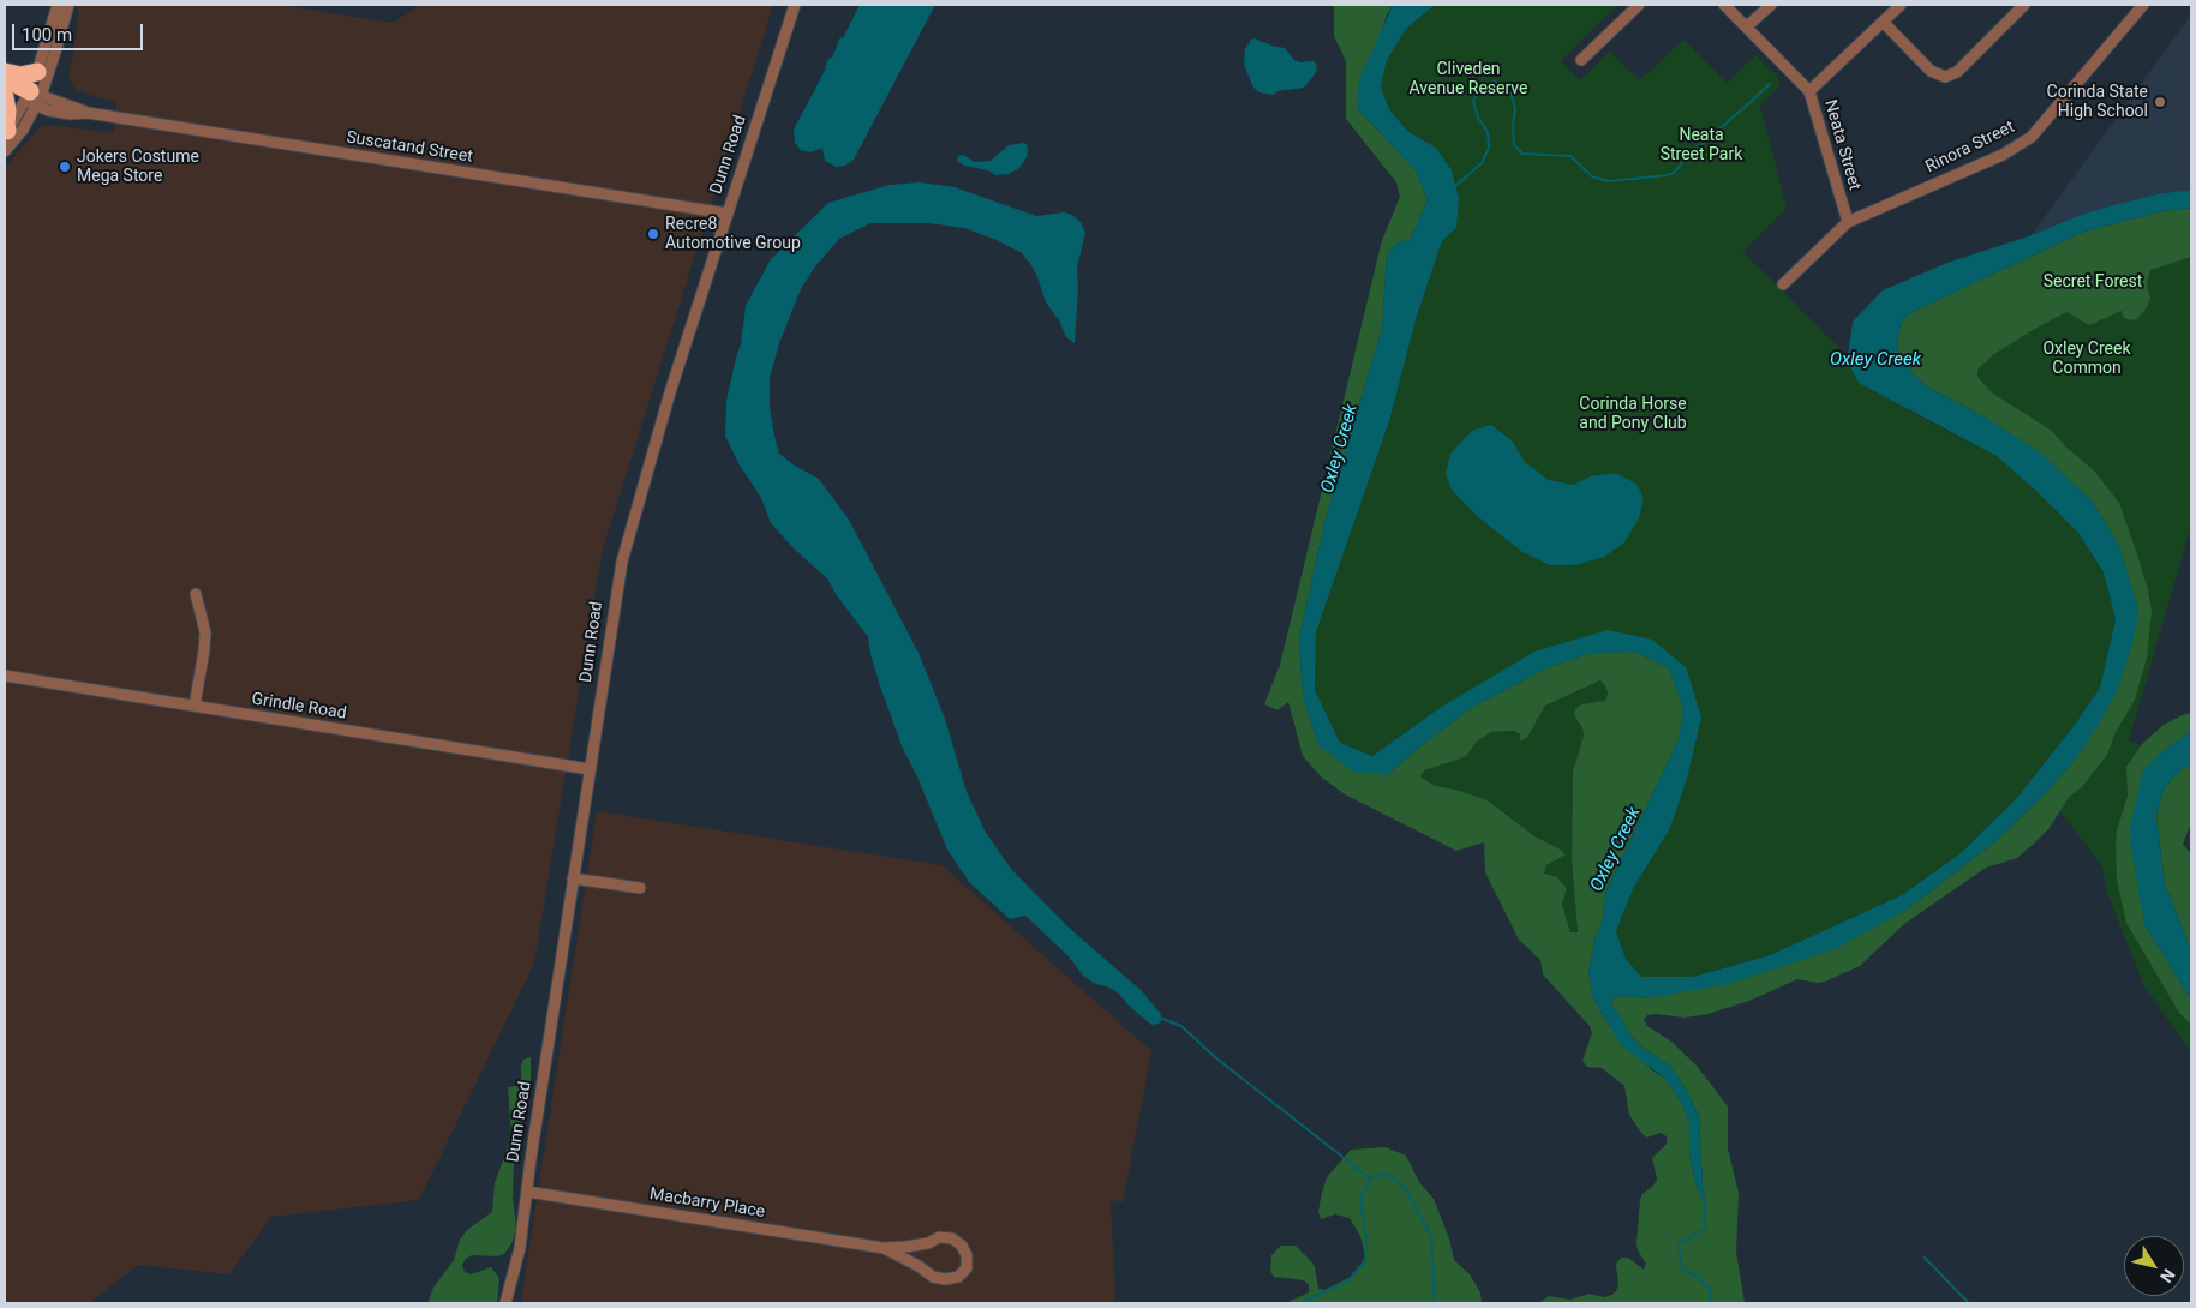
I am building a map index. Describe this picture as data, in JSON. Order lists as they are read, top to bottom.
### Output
{
  "streets": {
    "street": [
      "Neata Street",
      "Suscatand Street",
      "Rinora Street",
      "Dunn Road",
      "Grindle Road",
      "Macbarry Place"
    ]
  },
  "crossings": [
    ["Neata Street", "Rinora Street"],
    ["Suscatand Street", "Dunn Road"],
    ["Dunn Road", "Grindle Road"],
    ["Dunn Road", "Macbarry Place"]
  ],
  "water": ["Oxley Creek"],
  "parks": [
    "Cliveden Avenue Reserve",
    "Neata Street Park",
    "Secret Forest",
    "Oxley Creek Common",
    "Corinda Horse and Pony Club"
  ],
  "places": ["Corinda State High School", "Jokers Costume Mega Store", "Recre8 Automotive Group"],
  "scale_bar": "100 m",
  "north": "bottom right"
}
